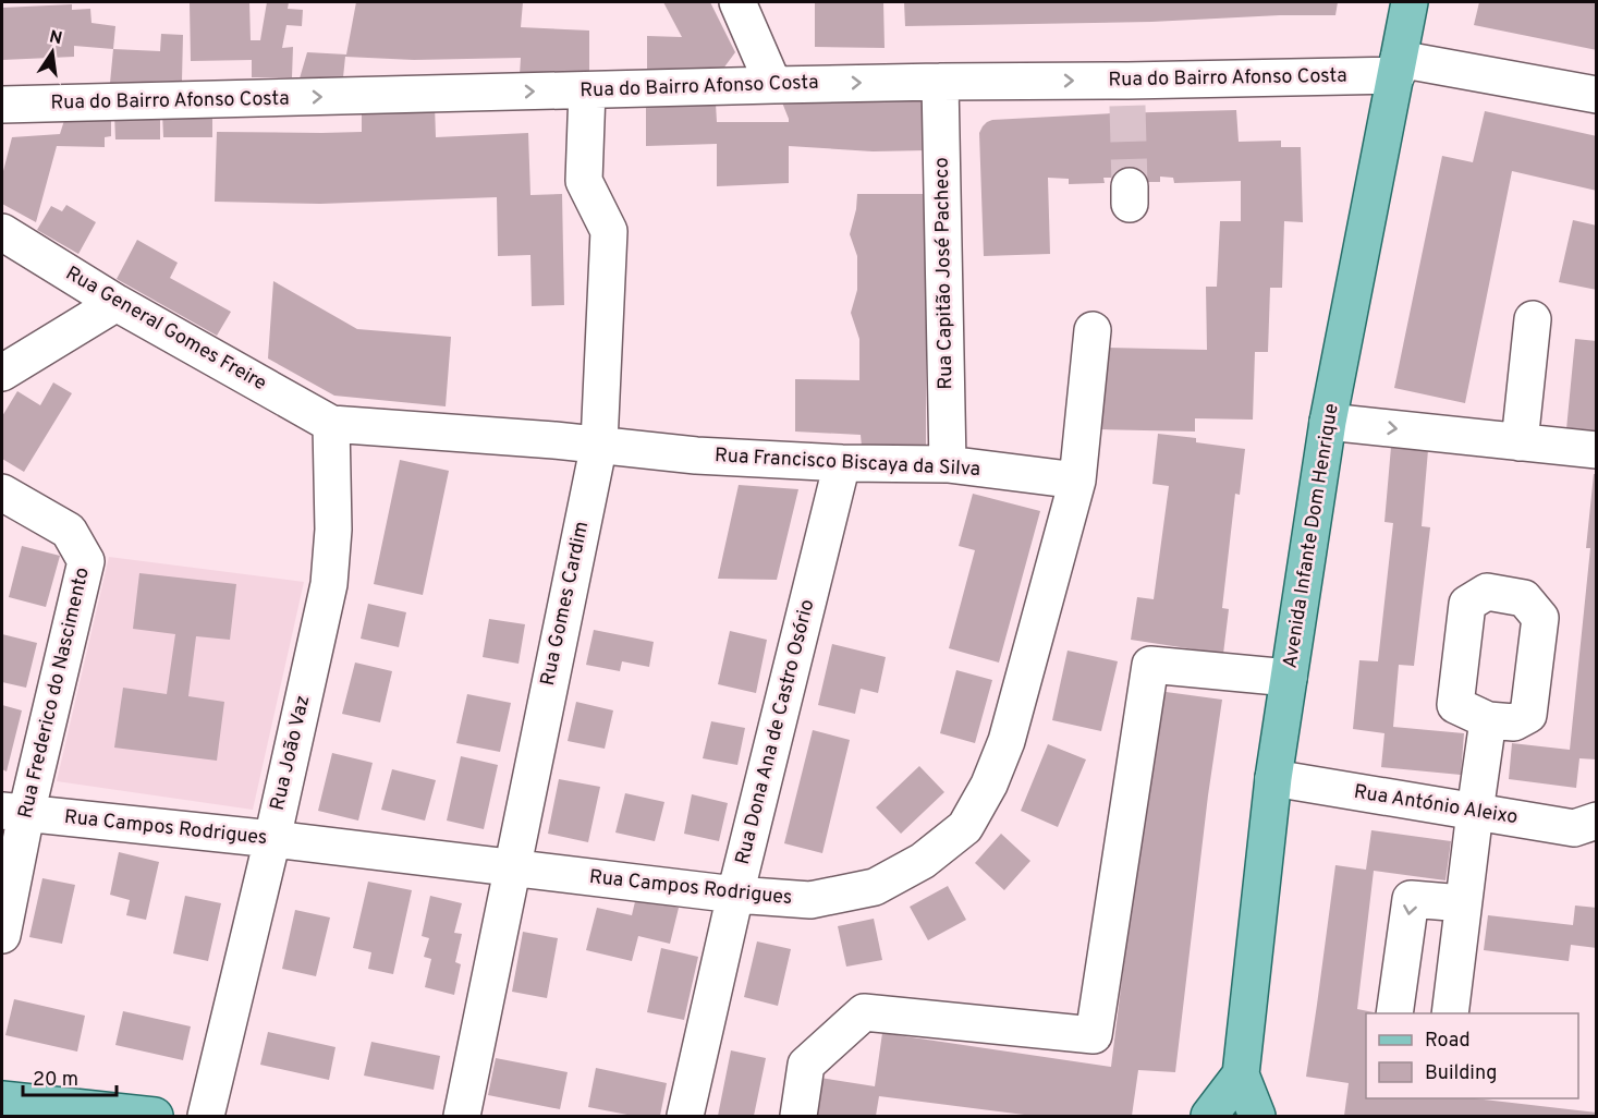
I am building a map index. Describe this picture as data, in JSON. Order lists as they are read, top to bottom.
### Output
{
  "streets": {
    "main road": ["Avenida Infante Dom Henrique"],
    "street": [
      "Rua do Bairro Afonso Costa",
      "Rua Capitão José Pacheco",
      "Rua General Gomes Freire",
      "Rua Francisco Biscaya da Silva",
      "Rua Gomes Cardim",
      "Rua Frederico do Nascimento",
      "Rua Dona Ana de Castro Osório",
      "Rua João Vaz",
      "Rua António Aleixo",
      "Rua Campos Rodrigues"
    ]
  },
  "crossings": [
    ["Rua do Bairro Afonso Costa", "Rua Capitão José Pacheco"],
    ["Rua do Bairro Afonso Costa", "Avenida Infante Dom Henrique"],
    ["Rua do Bairro Afonso Costa", "Rua Gomes Cardim"],
    ["Rua Capitão José Pacheco", "Rua Francisco Biscaya da Silva"],
    ["Rua General Gomes Freire", "Rua Francisco Biscaya da Silva"],
    ["Rua General Gomes Freire", "Rua João Vaz"],
    ["Rua Francisco Biscaya da Silva", "Rua Gomes Cardim"],
    ["Rua Francisco Biscaya da Silva", "Rua Dona Ana de Castro Osório"],
    ["Rua Francisco Biscaya da Silva", "Rua João Vaz"],
    ["Rua Francisco Biscaya da Silva", "Rua Campos Rodrigues"],
    ["Avenida Infante Dom Henrique", "Rua António Aleixo"],
    ["Rua Gomes Cardim", "Rua Campos Rodrigues"],
    ["Rua Frederico do Nascimento", "Rua Campos Rodrigues"],
    ["Rua Dona Ana de Castro Osório", "Rua Campos Rodrigues"],
    ["Rua João Vaz", "Rua Campos Rodrigues"]
  ],
  "one_way": ["Rua do Bairro Afonso Costa"],
  "legend": ["Road", "Building"],
  "scale_bar": "20 m",
  "north": "top"
}
